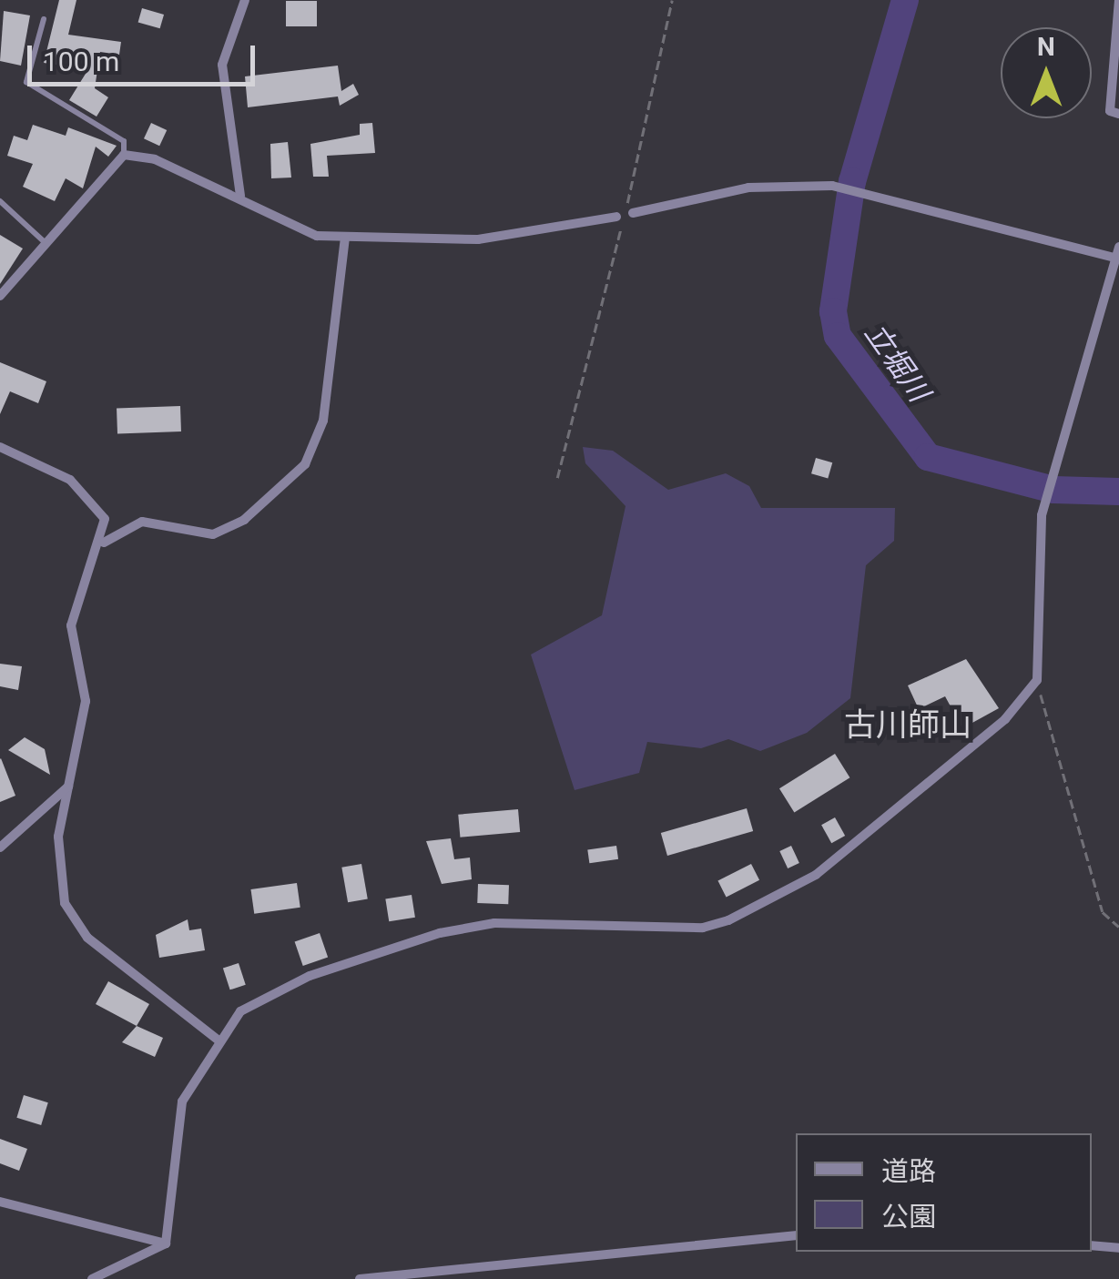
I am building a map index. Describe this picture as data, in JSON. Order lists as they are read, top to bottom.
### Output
{
  "districts": ["古川師山"],
  "water": ["立堀川"],
  "legend": ["道路", "公園"],
  "scale_bar": "100 m",
  "north": "top"
}
